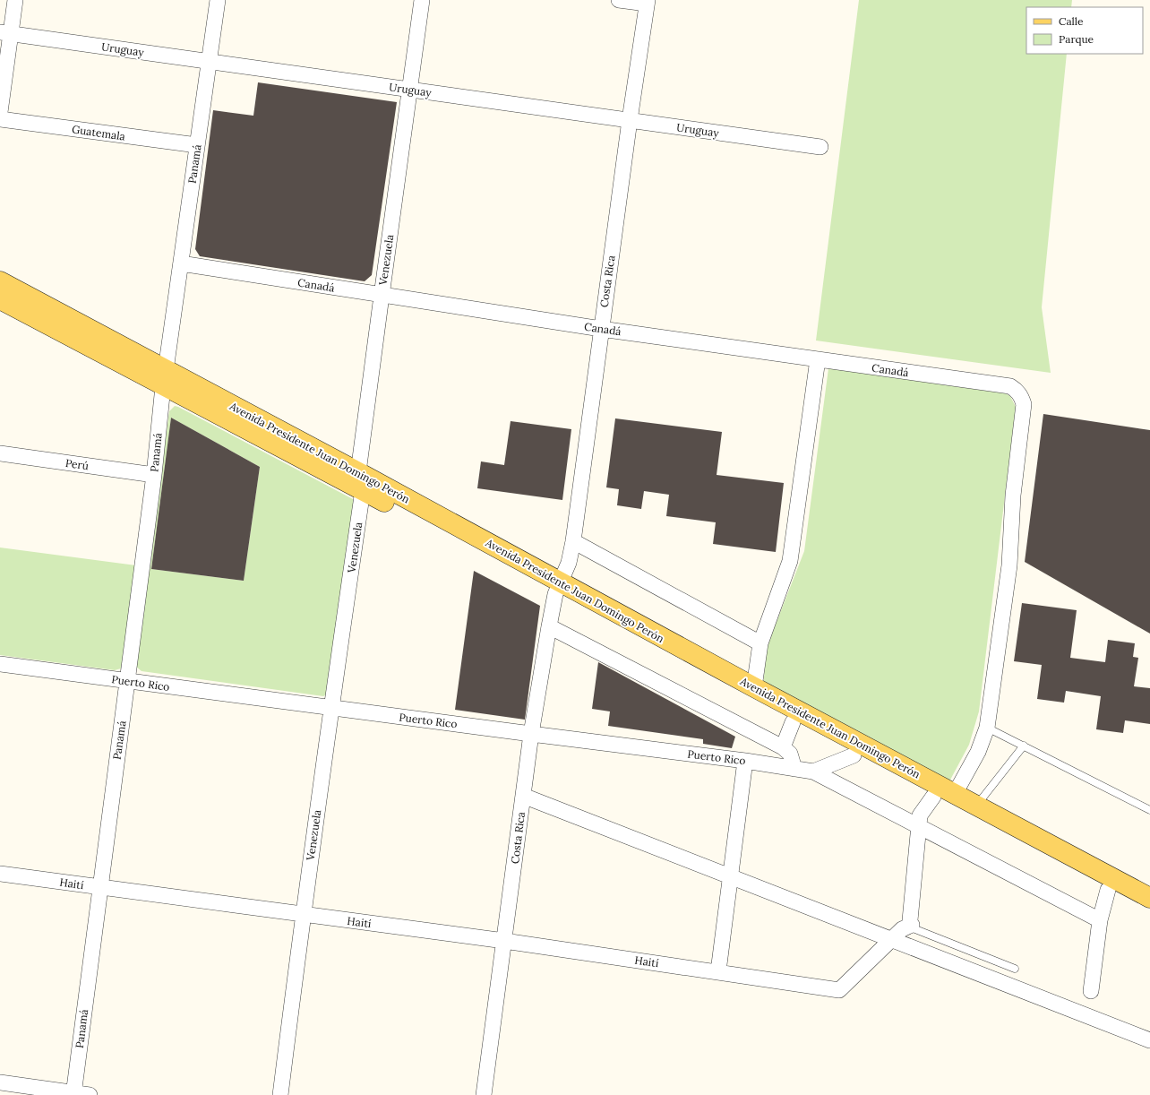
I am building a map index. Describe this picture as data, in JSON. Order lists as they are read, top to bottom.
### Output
{
  "streets": {
    "main road": ["Avenida Presidente Juan Domingo Perón"],
    "street": [
      "Uruguay",
      "Guatemala",
      "Panamá",
      "Venezuela",
      "Costa Rica",
      "Canadá",
      "Perú",
      "Puerto Rico",
      "Haití"
    ]
  },
  "crossings": [
    ["Uruguay", "Panamá"],
    ["Uruguay", "Venezuela"],
    ["Uruguay", "Costa Rica"],
    ["Guatemala", "Panamá"],
    ["Panamá", "Canadá"],
    ["Panamá", "Avenida Presidente Juan Domingo Perón"],
    ["Panamá", "Perú"],
    ["Panamá", "Puerto Rico"],
    ["Panamá", "Haití"],
    ["Venezuela", "Canadá"],
    ["Venezuela", "Avenida Presidente Juan Domingo Perón"],
    ["Venezuela", "Puerto Rico"],
    ["Venezuela", "Haití"],
    ["Costa Rica", "Canadá"],
    ["Costa Rica", "Avenida Presidente Juan Domingo Perón"],
    ["Costa Rica", "Puerto Rico"],
    ["Costa Rica", "Haití"],
    ["Avenida Presidente Juan Domingo Perón", "Puerto Rico"]
  ],
  "legend": ["Calle", "Parque"]
}
